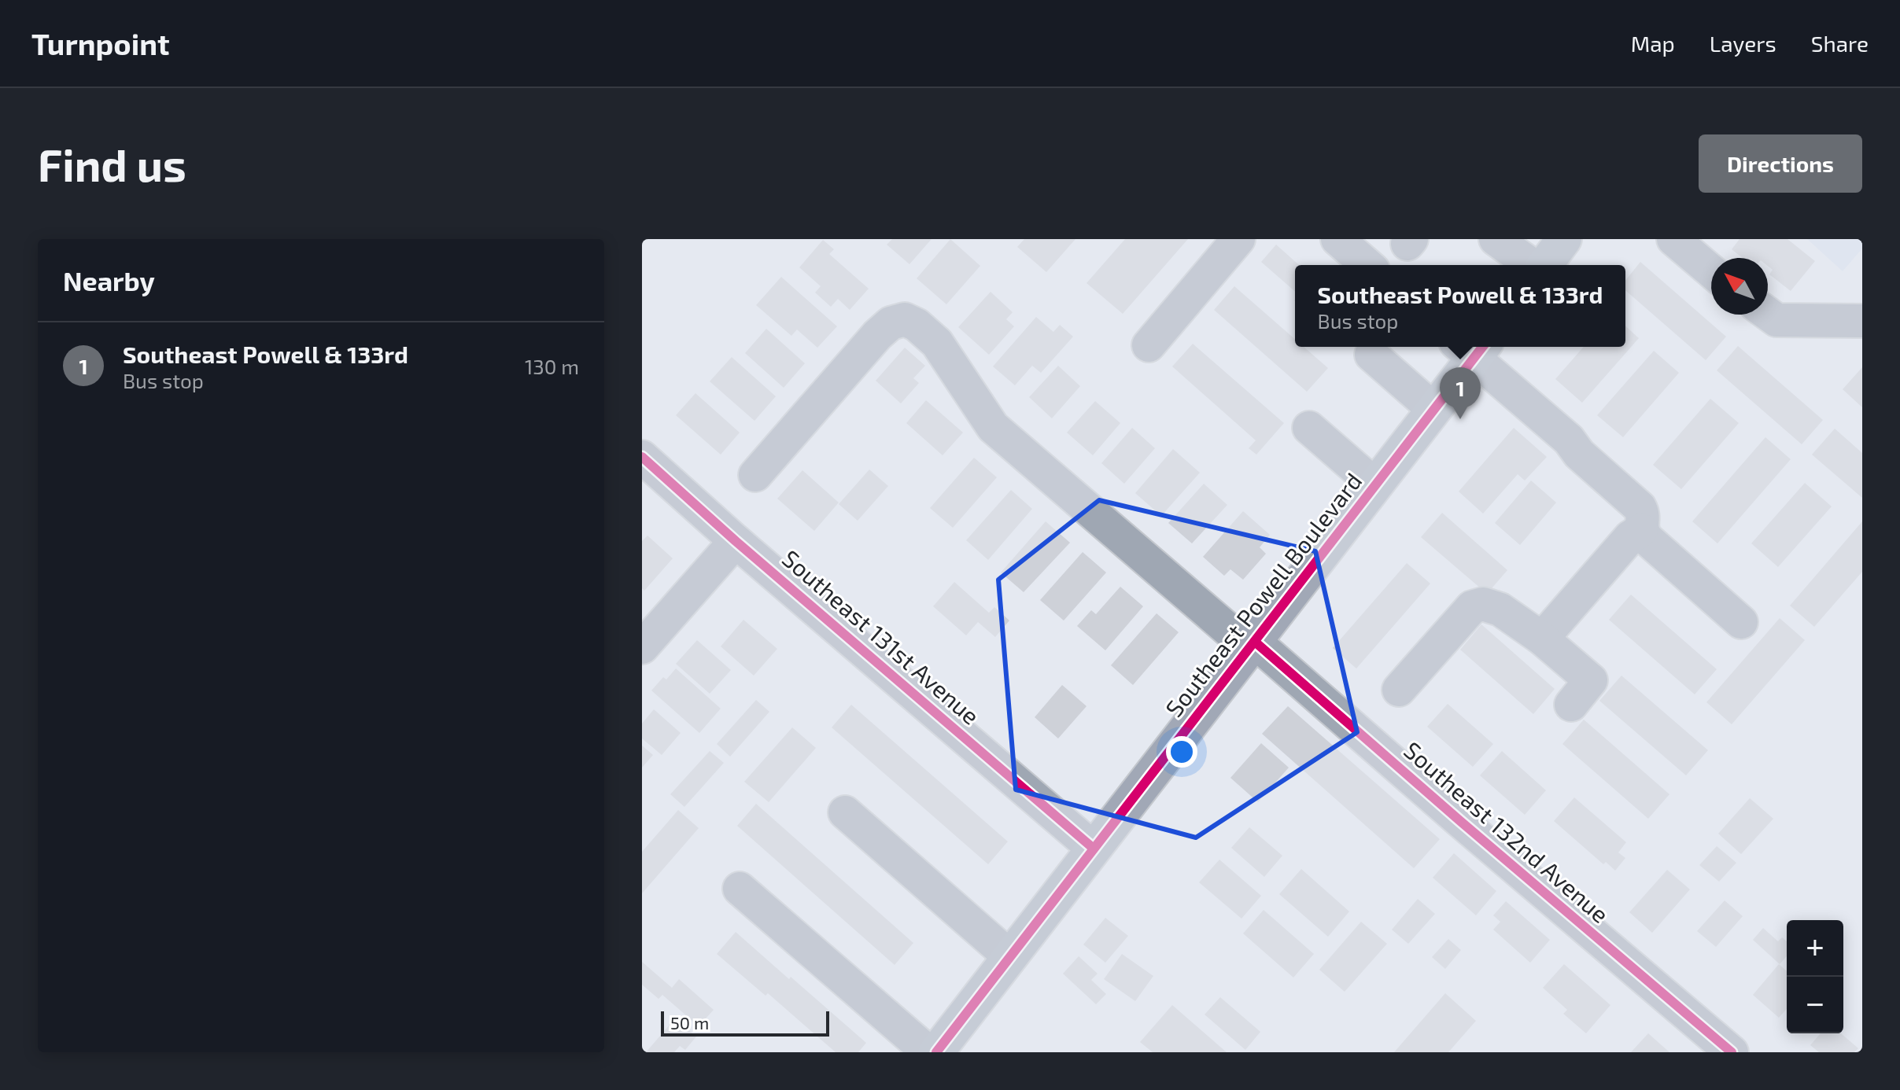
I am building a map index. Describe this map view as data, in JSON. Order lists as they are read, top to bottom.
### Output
{
  "streets": {
    "main road": ["Southeast Powell Boulevard"],
    "street": ["Southeast 131st Avenue", "Southeast 132nd Avenue"]
  },
  "crossings": [
    ["Southeast Powell Boulevard", "Southeast 131st Avenue"],
    ["Southeast Powell Boulevard", "Southeast 132nd Avenue"]
  ],
  "scale_bar": "50 m",
  "north": "top left",
  "page": {
    "header": "Turnpoint",
    "nav": ["Map", "Layers", "Share"],
    "buttons": "Directions",
    "title": "Find us",
    "heading": "Nearby",
    "popup": ["Southeast Powell & 133rd", "Bus stop"],
    "list": [
      {
        "mark": "1",
        "name": "Southeast Powell & 133rd",
        "note": "Bus stop",
        "value": "130 m"
      }
    ],
    "pins": "1",
    "map_buttons": ["+", "−"],
    "scale": "50 m"
  }
}
